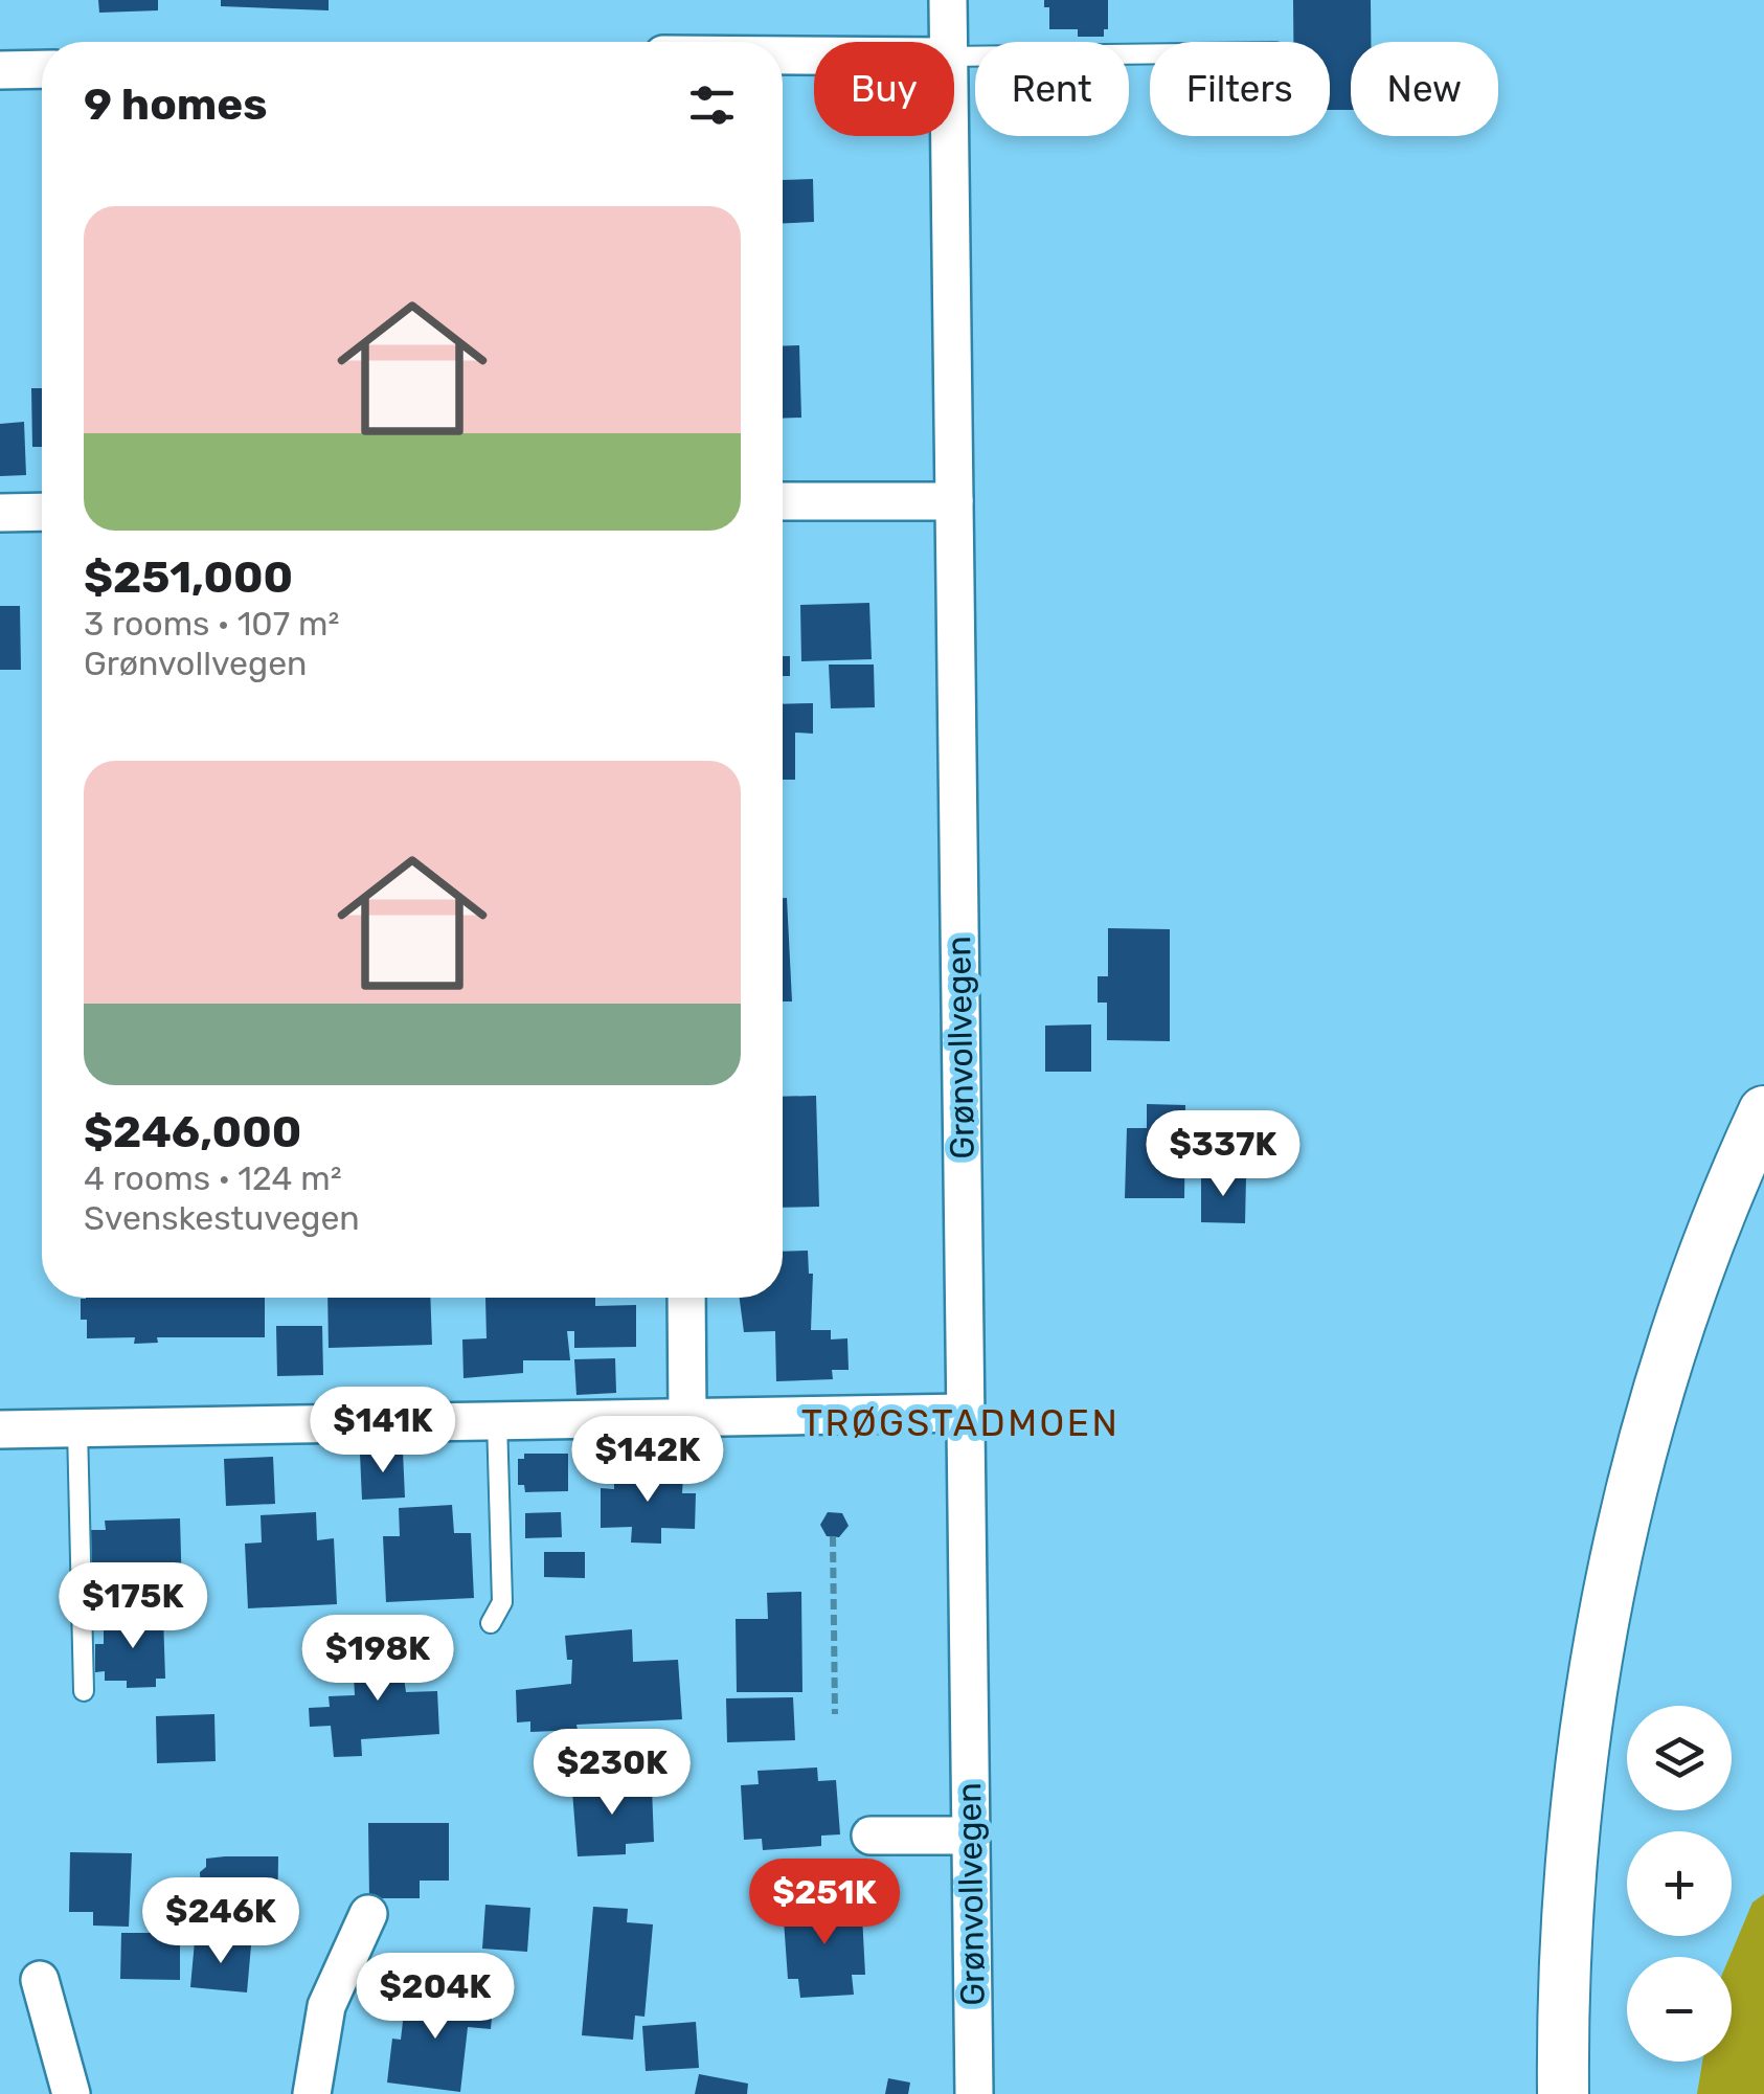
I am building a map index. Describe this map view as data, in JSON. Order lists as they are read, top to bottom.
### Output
{
  "streets": {
    "street": ["Grønvollvegen"]
  },
  "districts": ["TRØGSTADMOEN"],
  "page": {
    "chip": [
      "Buy",
      "Rent",
      "Filters",
      "New"
    ],
    "heading": "9 homes",
    "list": [
      {
        "name": "$251,000",
        "note": "3 rooms · 107 m² · Grønvollvegen"
      },
      {
        "name": "$246,000",
        "note": "4 rooms · 124 m² · Svenskestuvegen"
      }
    ],
    "price": [
      "$337K",
      "$141K",
      "$142K",
      "$175K",
      "$198K",
      "$230K",
      "$251K",
      "$246K",
      "$204K"
    ],
    "map_buttons": ["+", "−"]
  }
}
